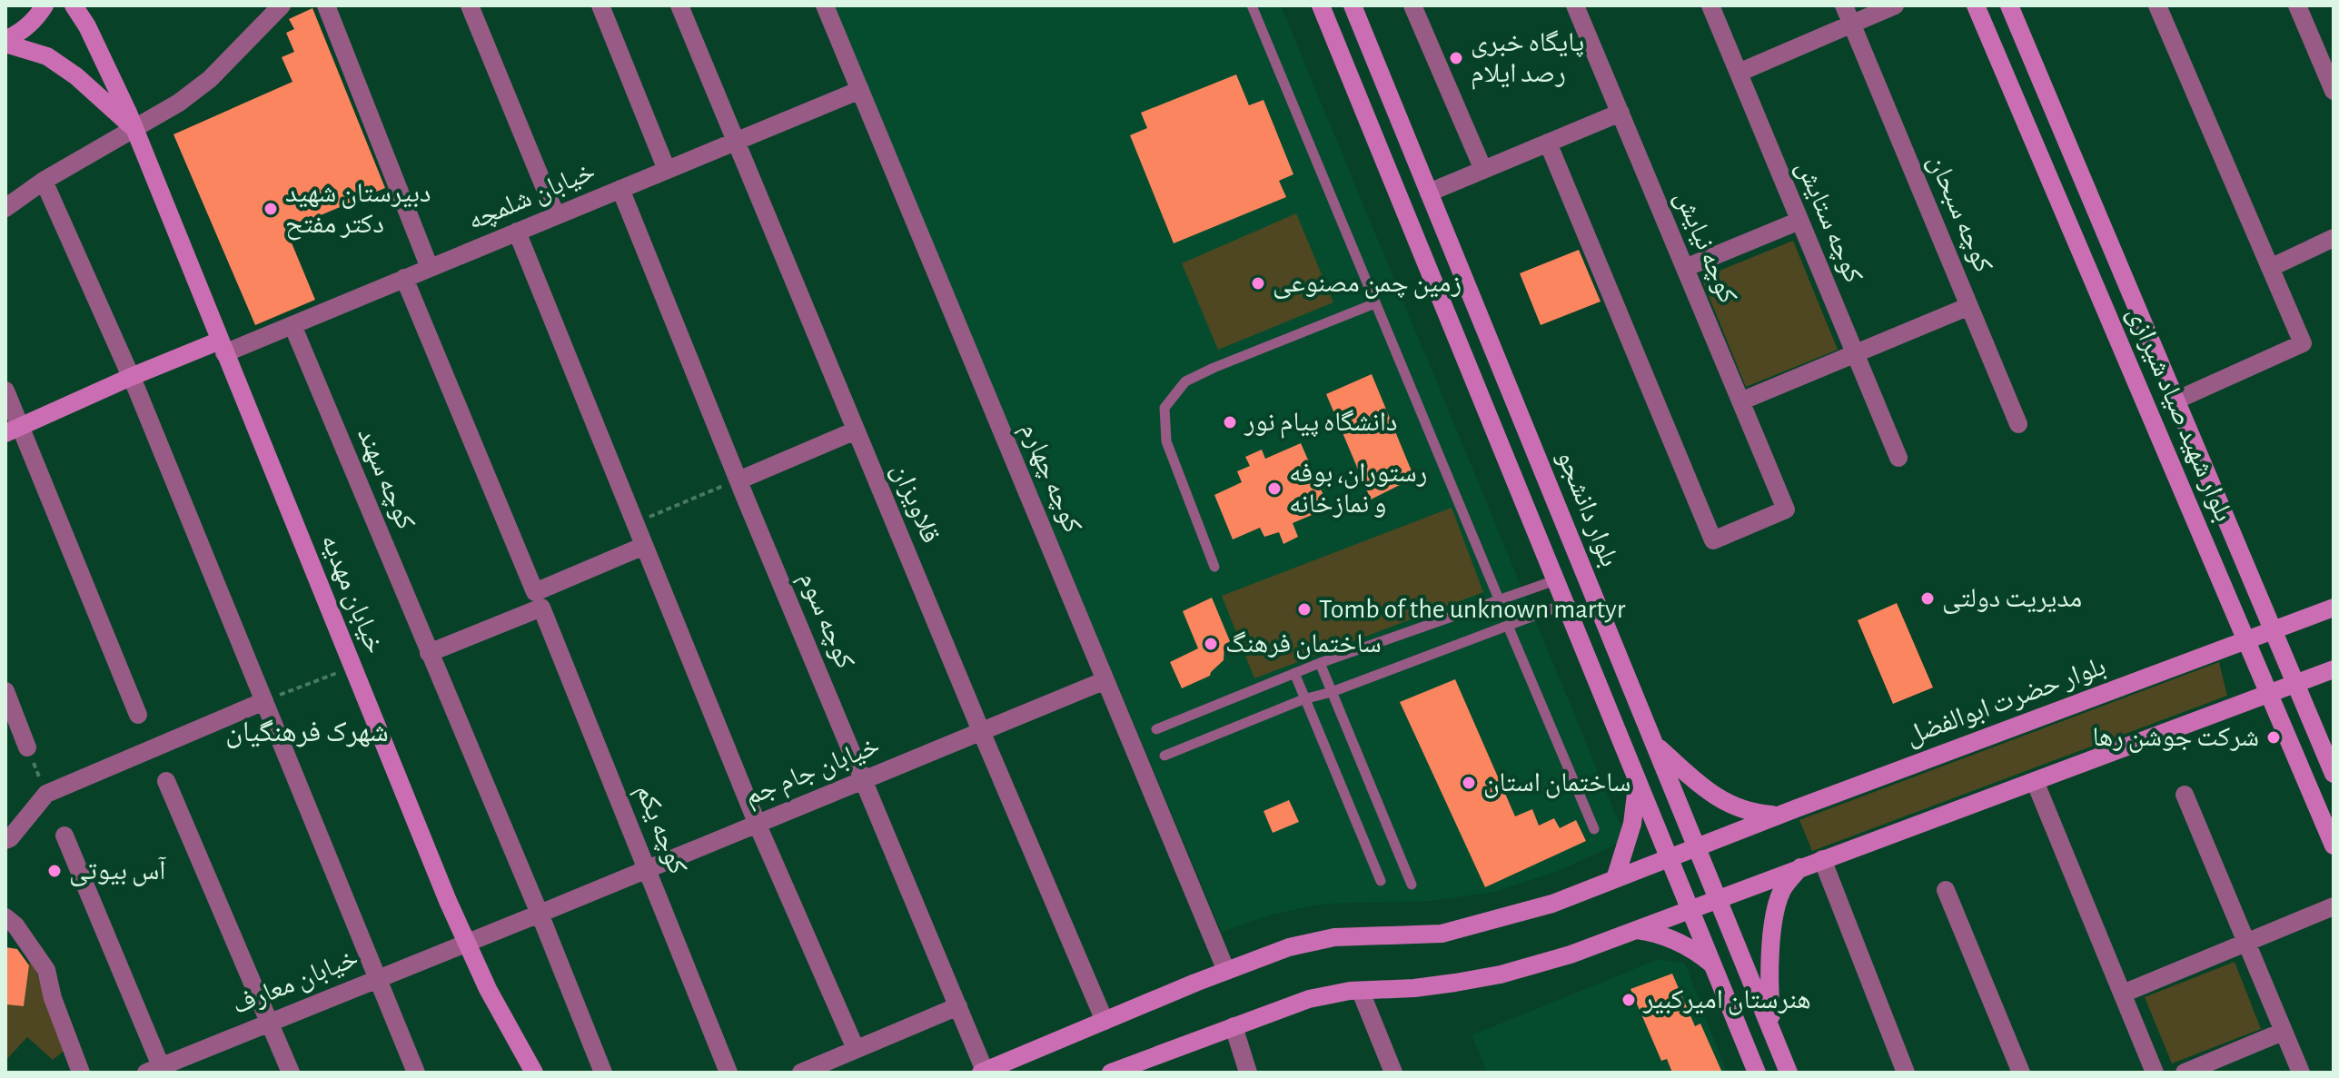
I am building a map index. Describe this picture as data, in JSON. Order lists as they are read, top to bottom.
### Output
{
  "streets": {
    "main road": [
      "بلوار شهید صیاد شیرازی",
      "بلوار دانشجو",
      "خیابان مهدیه",
      "بلوار حضرت ابوالفضل"
    ],
    "street": [
      "خیابان شلمچه",
      "کوچه سبحان",
      "کوچه ستایش",
      "كوچه نيايش",
      "کوچه چهارم",
      "کوچه سهند",
      "قلاویزان",
      "کوچه سوم",
      "خیابان جام جم",
      "کوچه یکم",
      "خیابان معارف"
    ]
  },
  "crossings": [
    ["خیابان شلمچه", "کوچه چهارم"],
    ["خیابان شلمچه", "کوچه سهند"],
    ["خیابان شلمچه", "قلاویزان"],
    ["خیابان شلمچه", "خیابان مهدیه"],
    ["خیابان شلمچه", "کوچه سوم"],
    ["خیابان شلمچه", "کوچه یکم"],
    ["بلوار شهید صیاد شیرازی", "بلوار حضرت ابوالفضل"],
    ["کوچه چهارم", "بلوار حضرت ابوالفضل"],
    ["کوچه چهارم", "خیابان جام جم"],
    ["کوچه سهند", "خیابان جام جم"],
    ["کوچه سهند", "خیابان معارف"],
    ["قلاویزان", "بلوار حضرت ابوالفضل"],
    ["قلاویزان", "خیابان جام جم"],
    ["بلوار دانشجو", "بلوار حضرت ابوالفضل"],
    ["خیابان مهدیه", "خیابان معارف"],
    ["کوچه سوم", "بلوار حضرت ابوالفضل"],
    ["کوچه سوم", "خیابان جام جم"],
    ["خیابان جام جم", "کوچه یکم"],
    ["خیابان جام جم", "خیابان معارف"]
  ],
  "districts": ["شهرک فرهنگیان"],
  "places": [
    "پایگاه خبری رصد ایلام",
    "دبیرستان شهید دکتر مفتح",
    "زمین چمن مصنوعی",
    "دانشگاه پیام نور",
    "رستوران، بوفه و نمازخانه",
    "مدیریت دولتی",
    "Tomb of the unknown martyr",
    "ساختمان فرهنگ",
    "شرکت جوشن رها",
    "ساختمان استان",
    "آس بیوتی",
    "هنرستان امیرکبیر"
  ]
}
